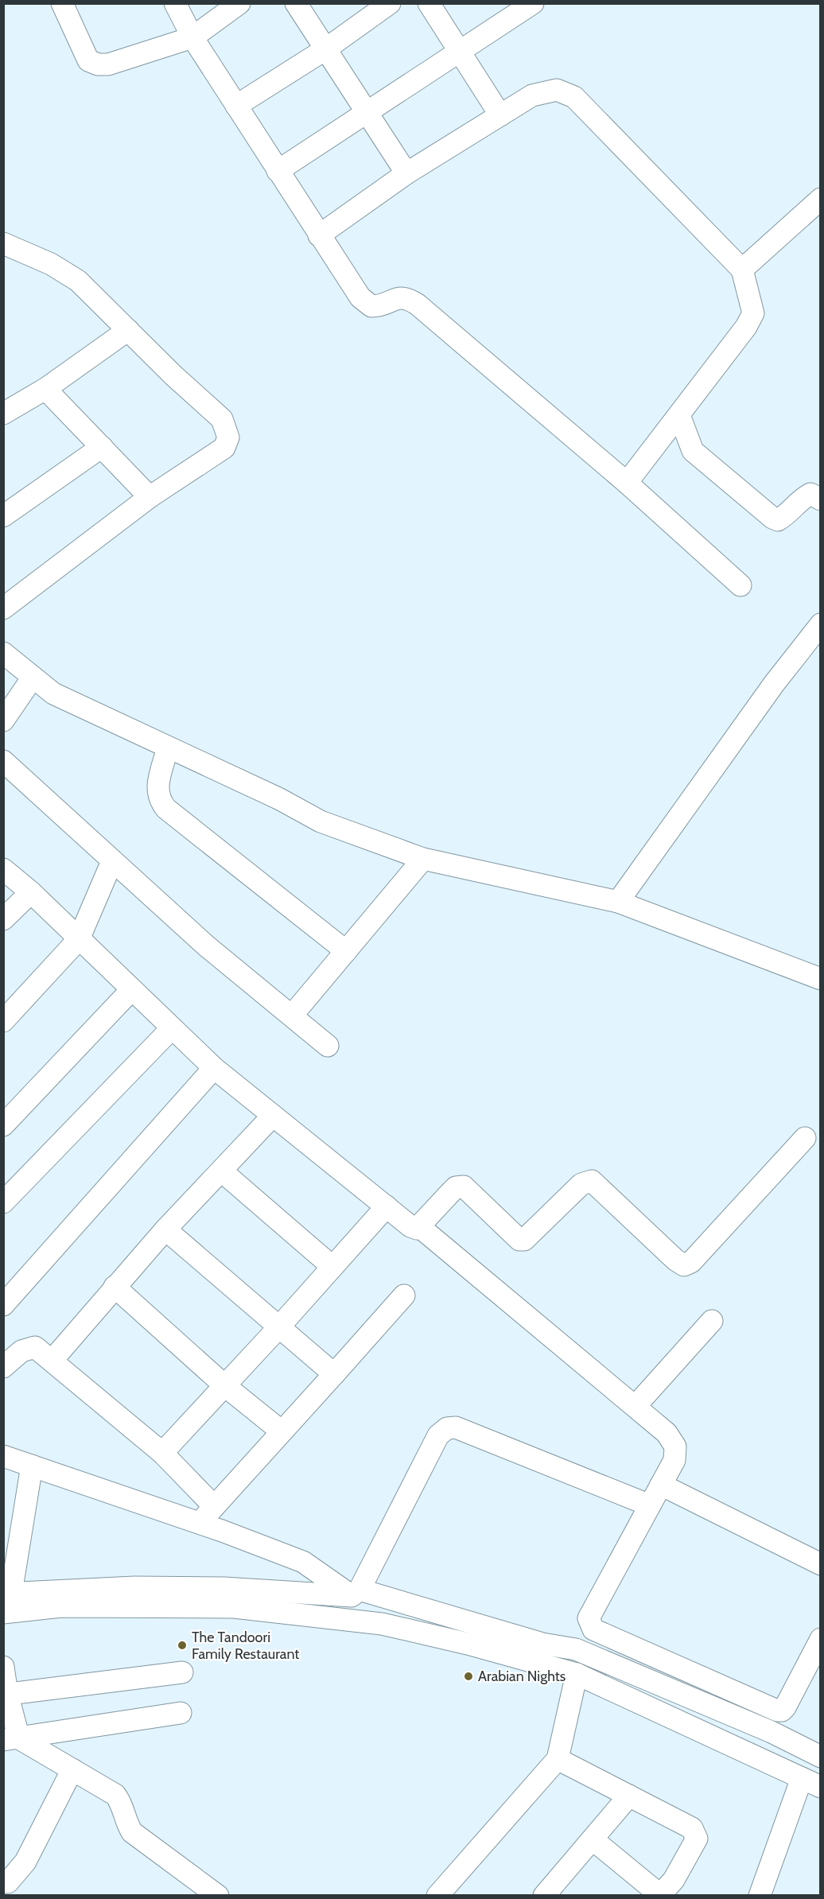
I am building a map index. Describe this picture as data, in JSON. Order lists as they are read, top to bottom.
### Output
{
  "places": ["The Tandoori Family Restaurant", "Arabian Nights"]
}
